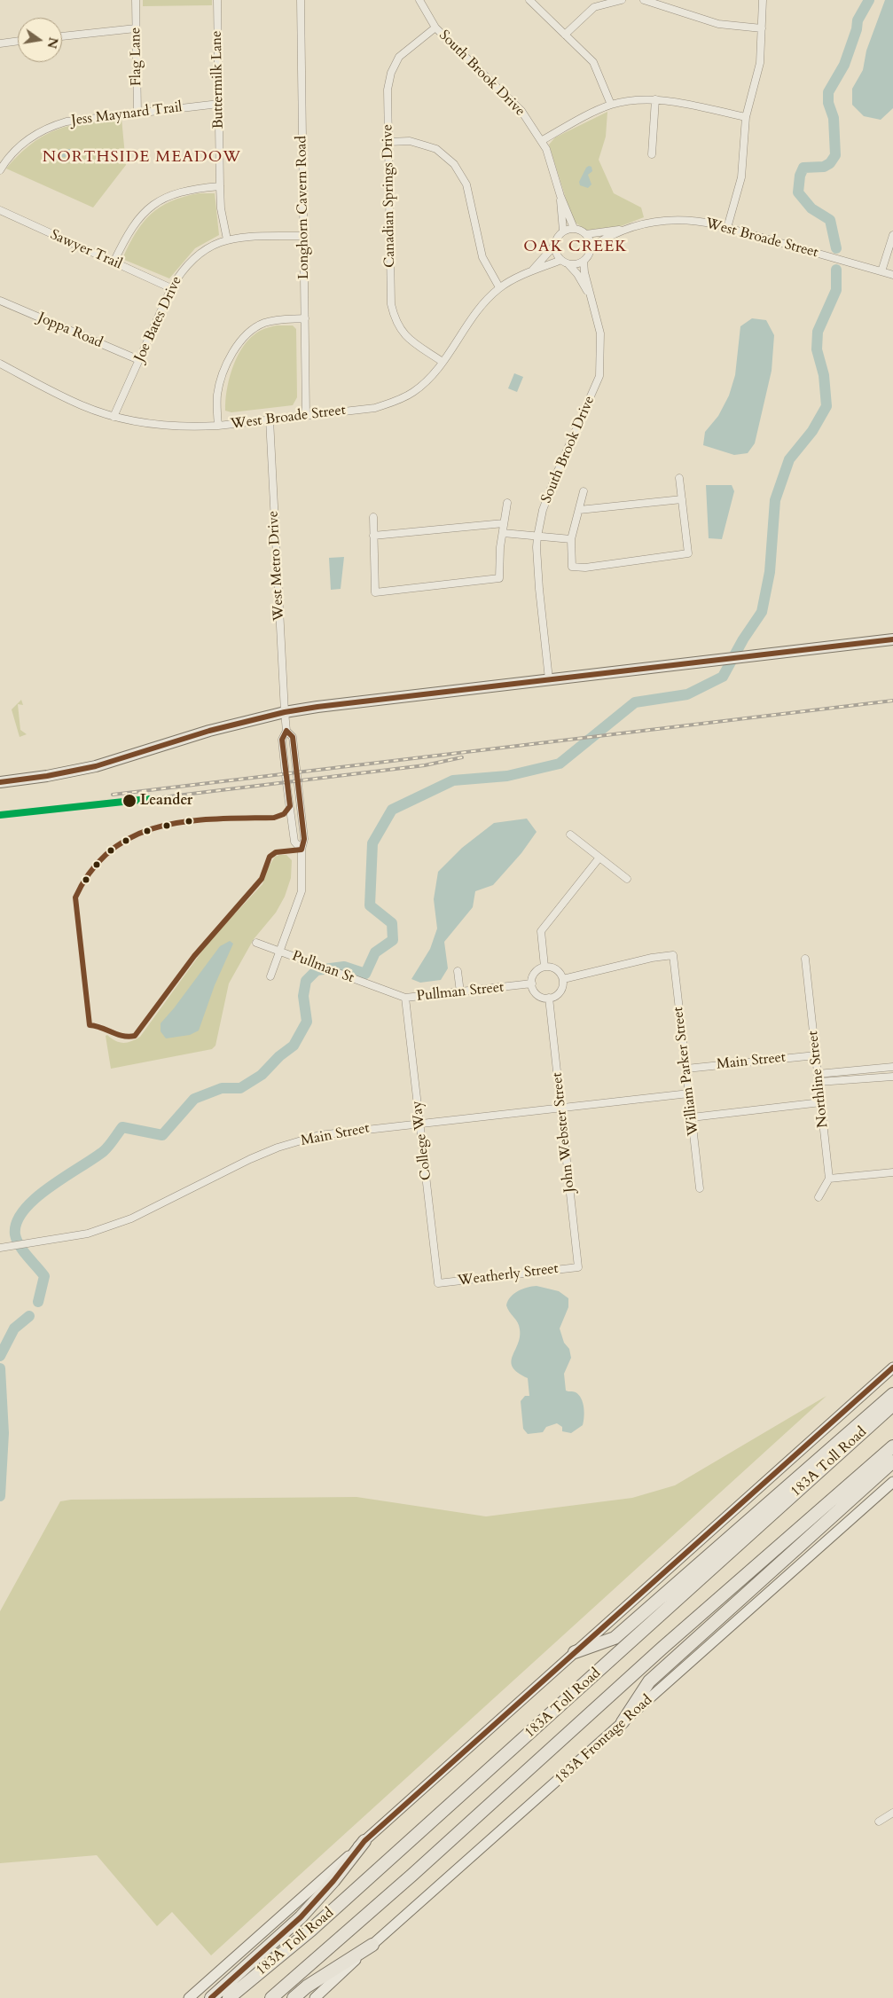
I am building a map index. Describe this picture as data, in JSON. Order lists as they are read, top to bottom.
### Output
{
  "streets": {
    "highway": ["183A Toll Road"],
    "main road": ["183A Frontage Road"],
    "street": [
      "Flag Lane",
      "South Brook Drive",
      "Buttermilk Lane",
      "Jess Maynard Trail",
      "Canadian Springs Drive",
      "Longhorn Cavern Road",
      "West Broade Street",
      "Sawyer Trail",
      "Joe Bates Drive",
      "Joppa Road",
      "West Metro Drive",
      "Pullman St",
      "Pullman Street",
      "Main Street",
      "William Parker Street",
      "Northline Street",
      "John Webster Street",
      "College Way",
      "Weatherly Street"
    ]
  },
  "crossings": [
    ["Flag Lane", "Jess Maynard Trail"],
    ["South Brook Drive", "Canadian Springs Drive"],
    ["South Brook Drive", "West Broade Street"],
    ["Buttermilk Lane", "Jess Maynard Trail"],
    ["Buttermilk Lane", "Joe Bates Drive"],
    ["Canadian Springs Drive", "West Broade Street"],
    ["Longhorn Cavern Road", "West Broade Street"],
    ["Longhorn Cavern Road", "Joe Bates Drive"],
    ["West Broade Street", "Joe Bates Drive"],
    ["West Broade Street", "West Metro Drive"],
    ["Sawyer Trail", "Joe Bates Drive"],
    ["Joe Bates Drive", "Joppa Road"],
    ["Pullman St", "Pullman Street"],
    ["Pullman Street", "William Parker Street"],
    ["Pullman Street", "John Webster Street"],
    ["Pullman Street", "College Way"],
    ["Main Street", "William Parker Street"],
    ["Main Street", "Northline Street"],
    ["Main Street", "John Webster Street"],
    ["Main Street", "College Way"],
    ["William Parker Street", "John Webster Street"],
    ["John Webster Street", "Weatherly Street"],
    ["College Way", "Weatherly Street"]
  ],
  "districts": ["NORTHSIDE MEADOW", "OAK CREEK"],
  "places": ["Leander"],
  "north": "right"
}
